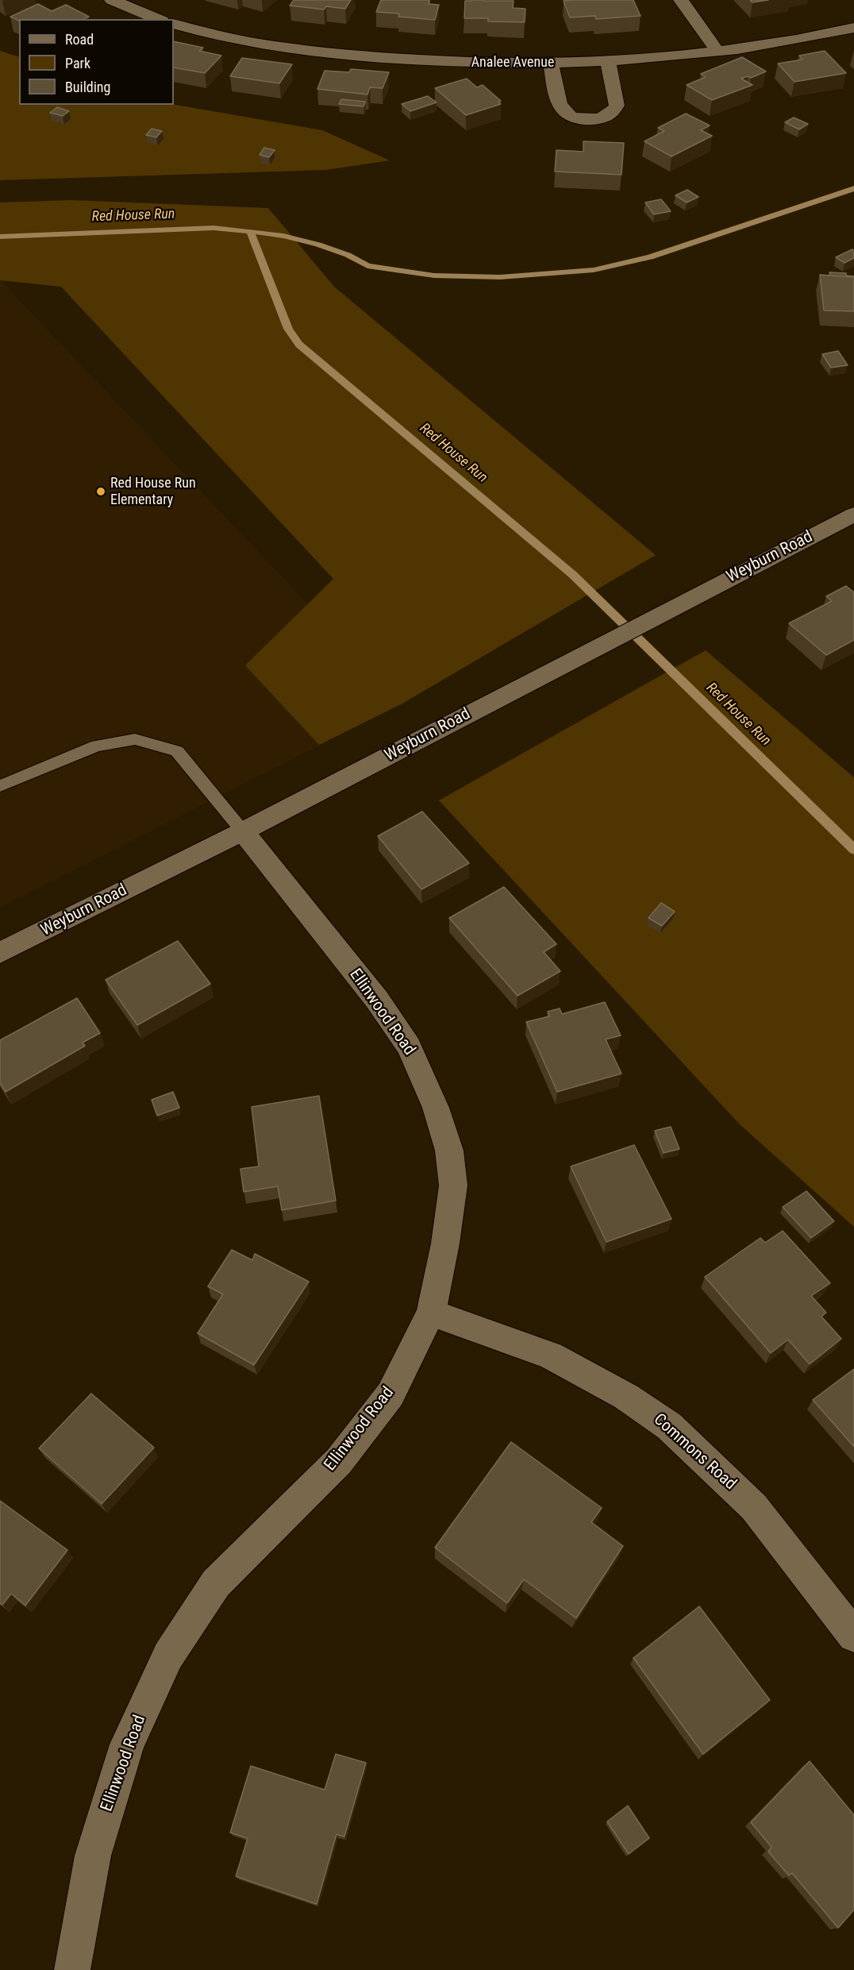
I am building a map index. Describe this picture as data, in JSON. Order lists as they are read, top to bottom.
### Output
{
  "streets": {
    "street": [
      "Analee Avenue",
      "Weyburn Road",
      "Ellinwood Road",
      "Commons Road"
    ]
  },
  "crossings": [
    ["Weyburn Road", "Ellinwood Road"],
    ["Ellinwood Road", "Commons Road"]
  ],
  "water": ["Red House Run"],
  "places": ["Red House Run Elementary"],
  "legend": ["Road", "Park", "Building"]
}
